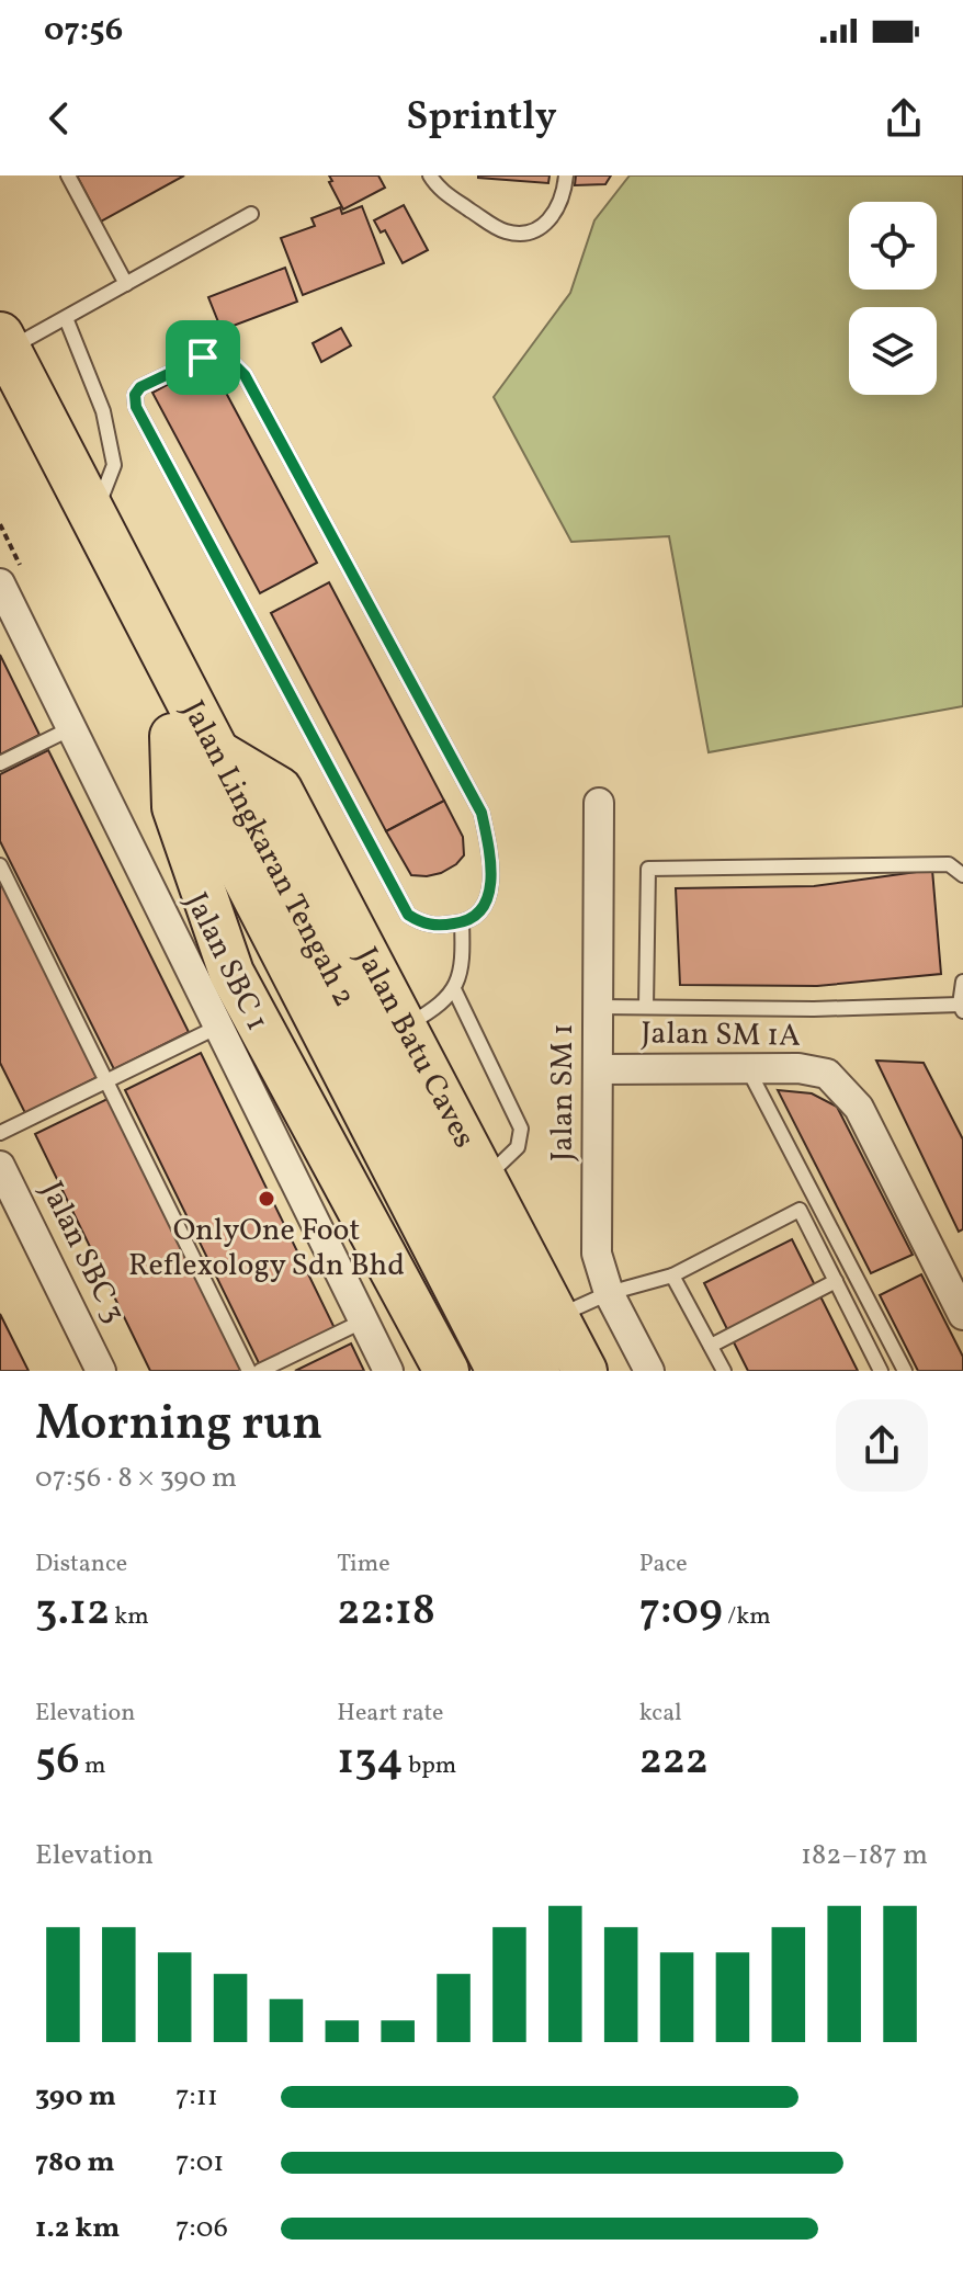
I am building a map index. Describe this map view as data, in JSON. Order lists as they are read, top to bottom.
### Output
{
  "streets": {
    "highway": ["Jalan Lingkaran Tengah 2"],
    "main road": ["Jalan Batu Caves"],
    "street": [
      "Jalan SBC 1",
      "Jalan SM 1A",
      "Jalan SM 1",
      "Jalan SBC 3"
    ]
  },
  "crossings": [
    ["Jalan Lingkaran Tengah 2", "Jalan Batu Caves"],
    ["Jalan SM 1A", "Jalan SM 1"]
  ],
  "places": ["OnlyOne Foot Reflexology Sdn Bhd"],
  "page": {
    "status": "07:56",
    "header": "Sprintly",
    "heading": ["Morning run", "07:56 · 8 × 390 m"],
    "stats": [
      ["Distance", "3.12 km"],
      ["Time", "22:18"],
      ["Pace", "7:09 /km"],
      ["Elevation", "56 m"],
      ["Heart rate", "134 bpm"],
      ["kcal", "222"]
    ],
    "chart": ["Elevation", "182–187 m"],
    "list": [
      {
        "name": "390 m",
        "note": "7:11"
      },
      {
        "name": "780 m",
        "note": "7:01"
      },
      {
        "name": "1.2 km",
        "note": "7:06"
      }
    ]
  }
}
